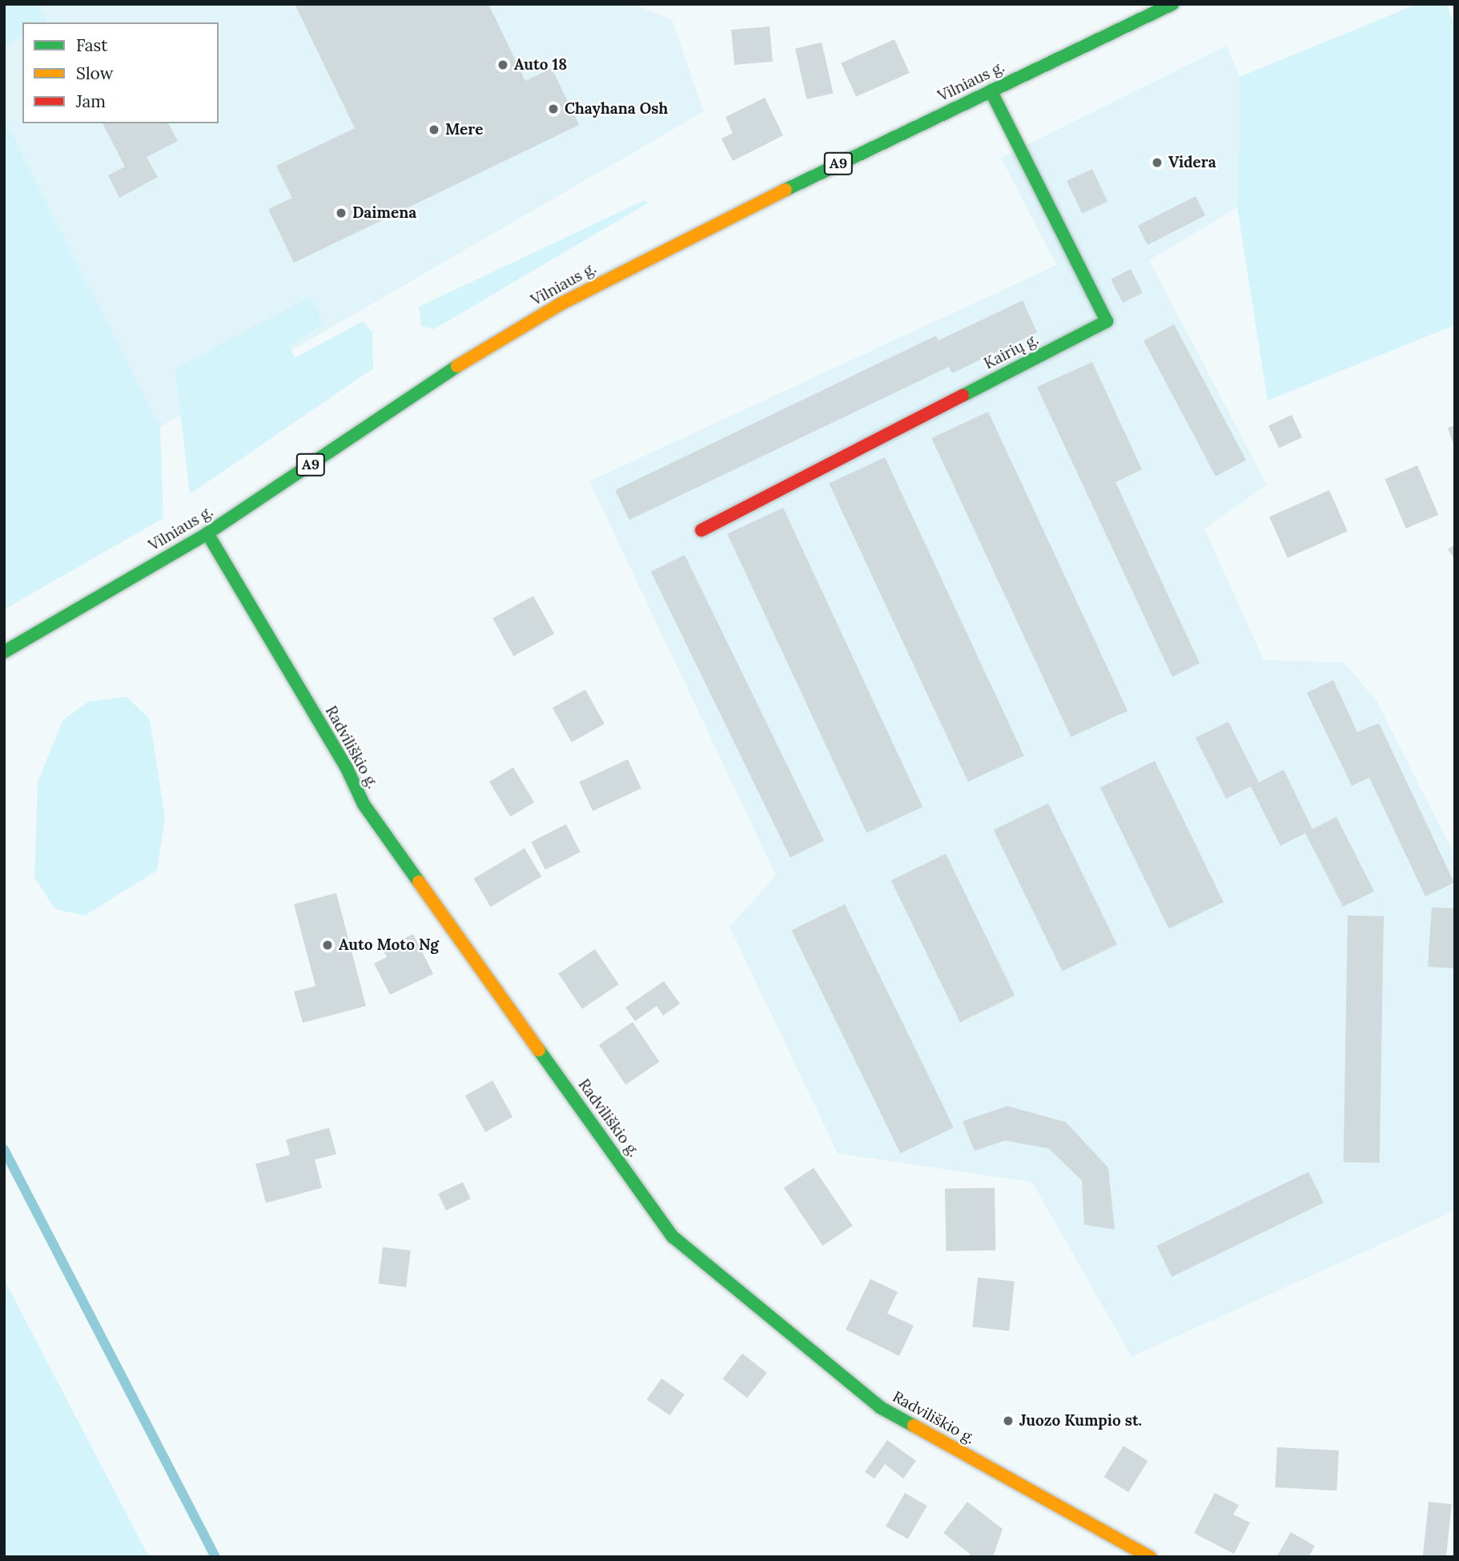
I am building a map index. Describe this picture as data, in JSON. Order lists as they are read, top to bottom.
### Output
{
  "streets": {
    "main road": [
      "Vilniaus g.",
      "A9",
      "Kairių g.",
      "Radviliškio g."
    ]
  },
  "crossings": [
    ["Vilniaus g.", "Kairių g."],
    ["Vilniaus g.", "Radviliškio g."]
  ],
  "places": [
    "Auto 18",
    "Chayhana Osh",
    "Mere",
    "Videra",
    "Daimena",
    "Auto Moto Ng",
    "Juozo Kumpio st."
  ],
  "legend": ["Fast", "Slow", "Jam"]
}
